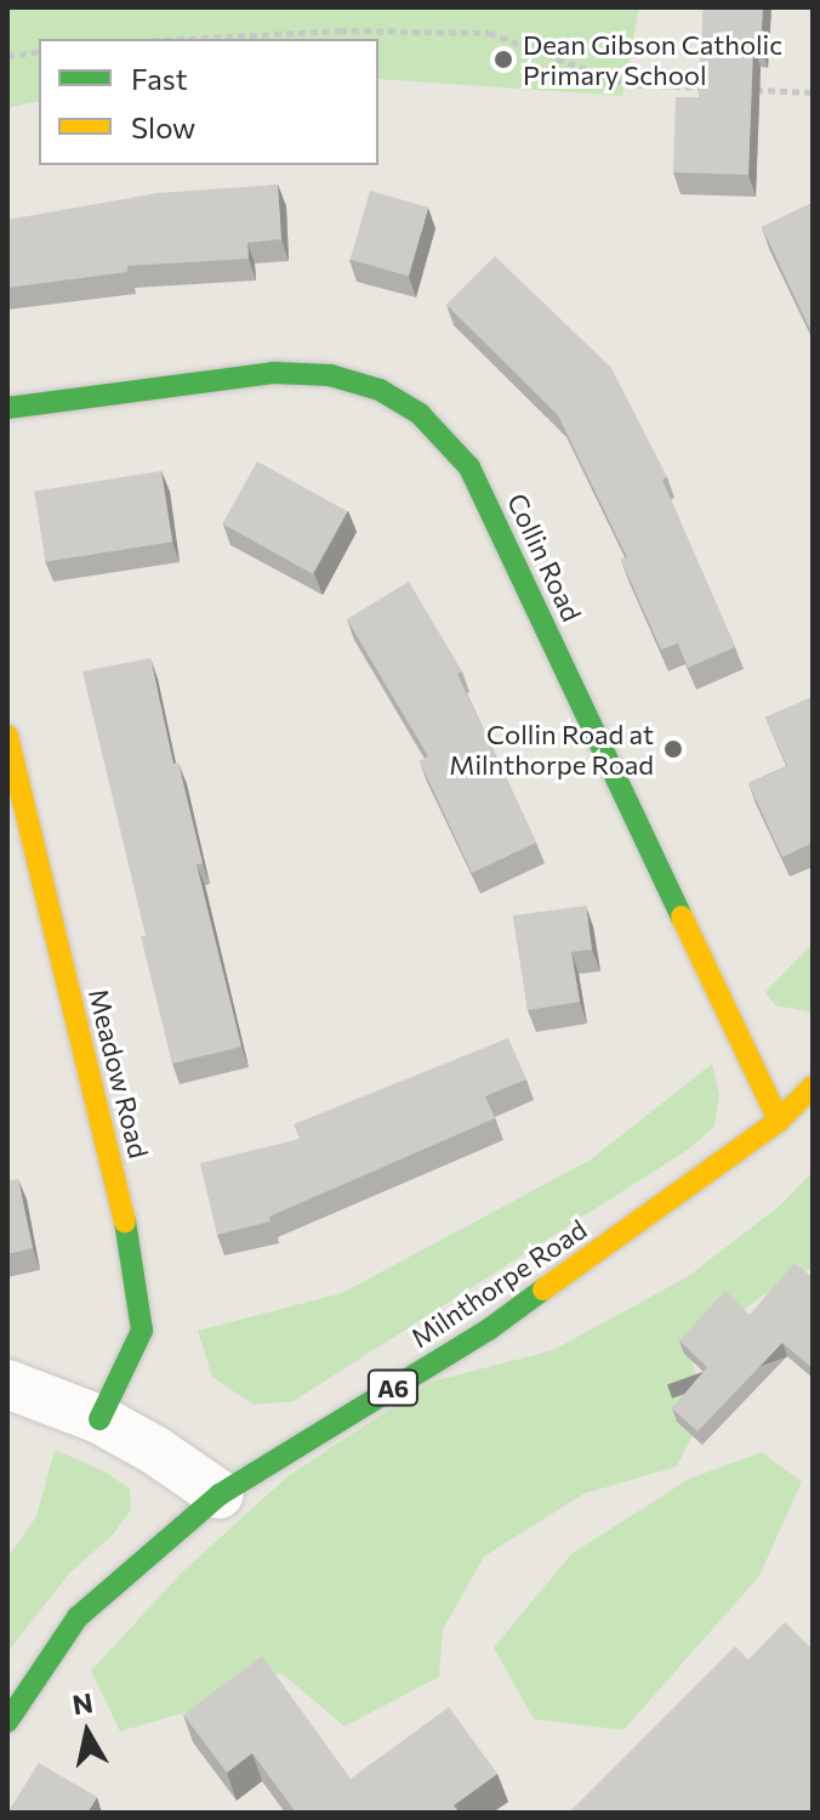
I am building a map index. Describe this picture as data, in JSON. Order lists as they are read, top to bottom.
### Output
{
  "streets": {
    "main road": [
      "Collin Road",
      "Meadow Road",
      "Milnthorpe Road",
      "A6"
    ]
  },
  "crossings": [
    ["Collin Road", "Milnthorpe Road"]
  ],
  "places": ["Dean Gibson Catholic Primary School", "Collin Road at Milnthorpe Road"],
  "legend": ["Fast", "Slow"],
  "north": "top"
}
